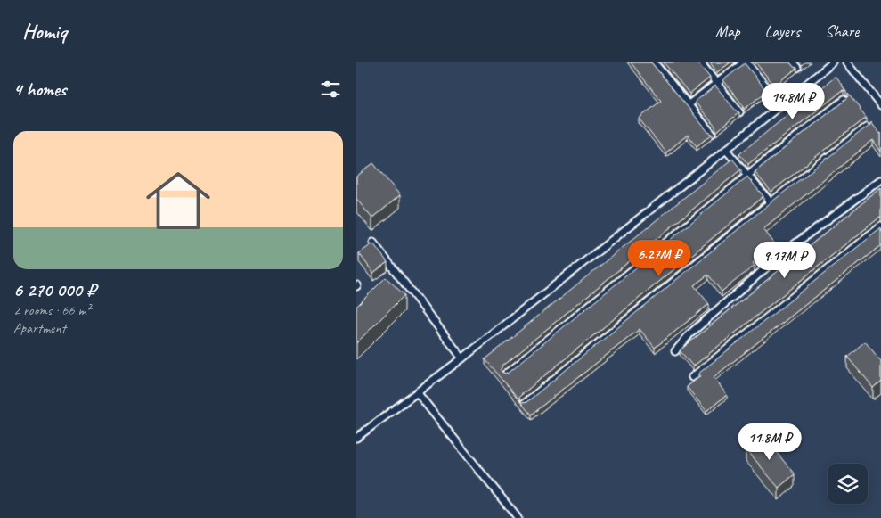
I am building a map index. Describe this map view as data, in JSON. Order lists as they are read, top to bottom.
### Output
{
  "page": {
    "header": "Homiq",
    "nav": ["Map", "Layers", "Share"],
    "heading": "4 homes",
    "price": [
      "14.8M ₽",
      "6.27M ₽",
      "9.17M ₽",
      "11.8M ₽"
    ],
    "list": [
      {
        "name": "6 270 000 ₽",
        "note": "2 rooms · 66 m² · Apartment"
      }
    ]
  }
}
